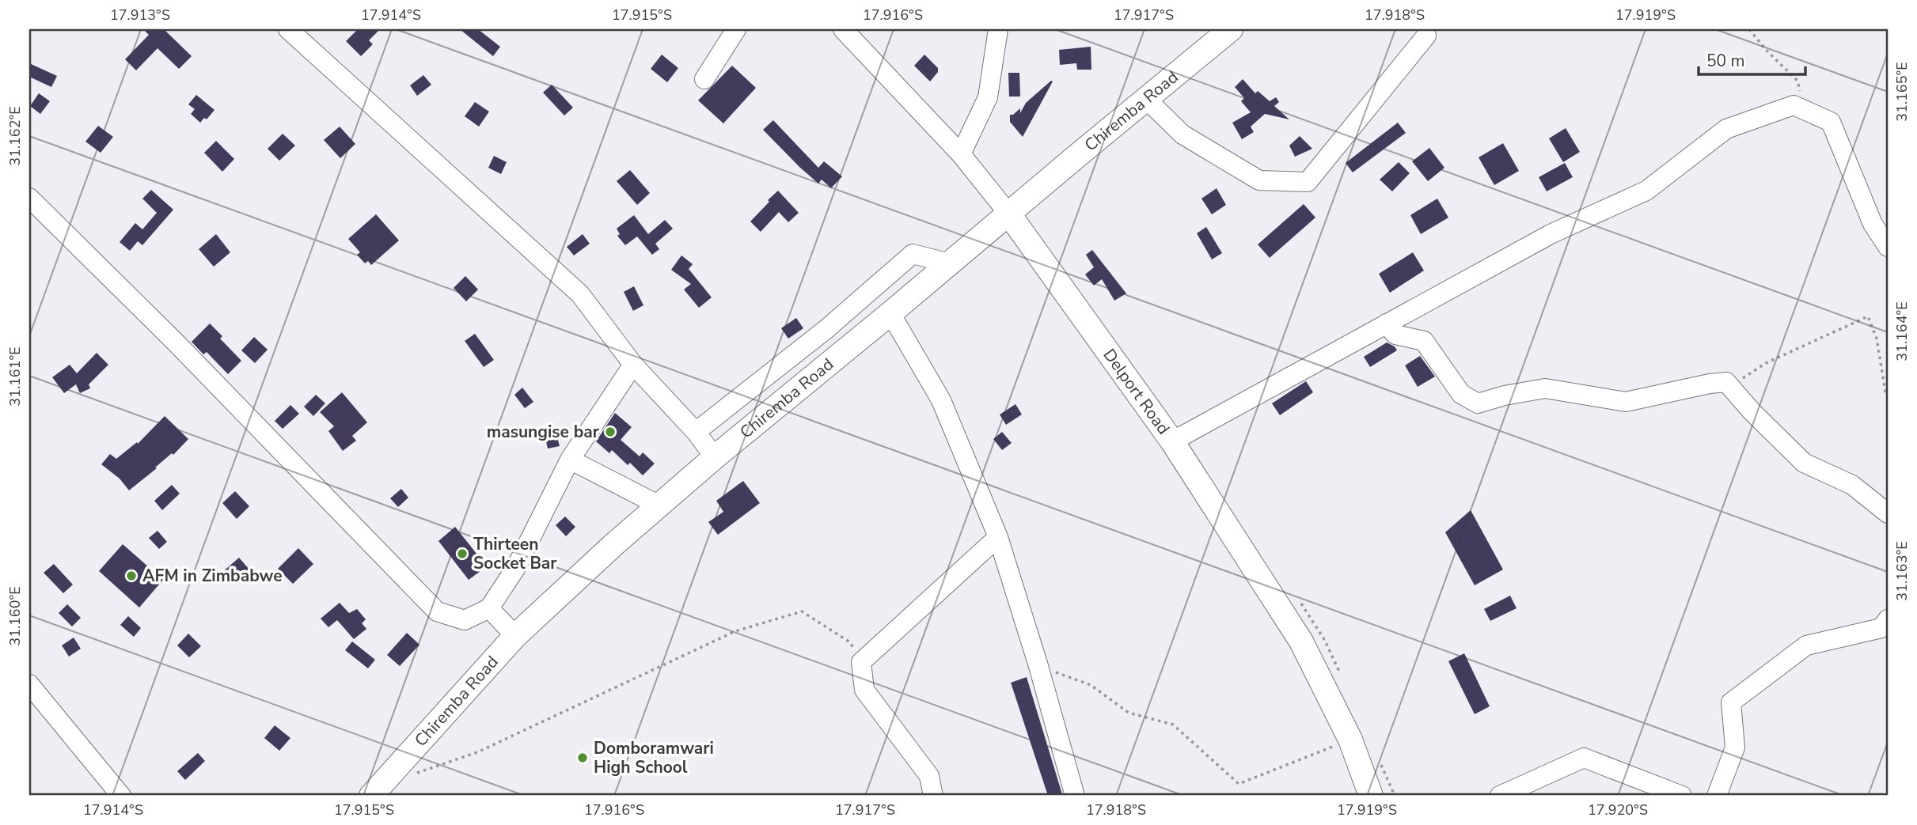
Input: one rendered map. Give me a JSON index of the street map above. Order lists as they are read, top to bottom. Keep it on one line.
{"streets":{"main road":["Chiremba Road","Delport Road"]},"crossings":[["Chiremba Road","Delport Road"]],"places":["masungise bar","Thirteen Socket Bar","AFM in Zimbabwe","Domboramwari High School"],"scale_bar":"50 m","coordinates":["17.913°S","17.914°S","17.915°S","17.916°S","17.917°S","17.918°S","17.919°S","31.165°E","31.162°E","31.164°E","31.161°E","31.163°E","31.160°E","17.920°S"]}
